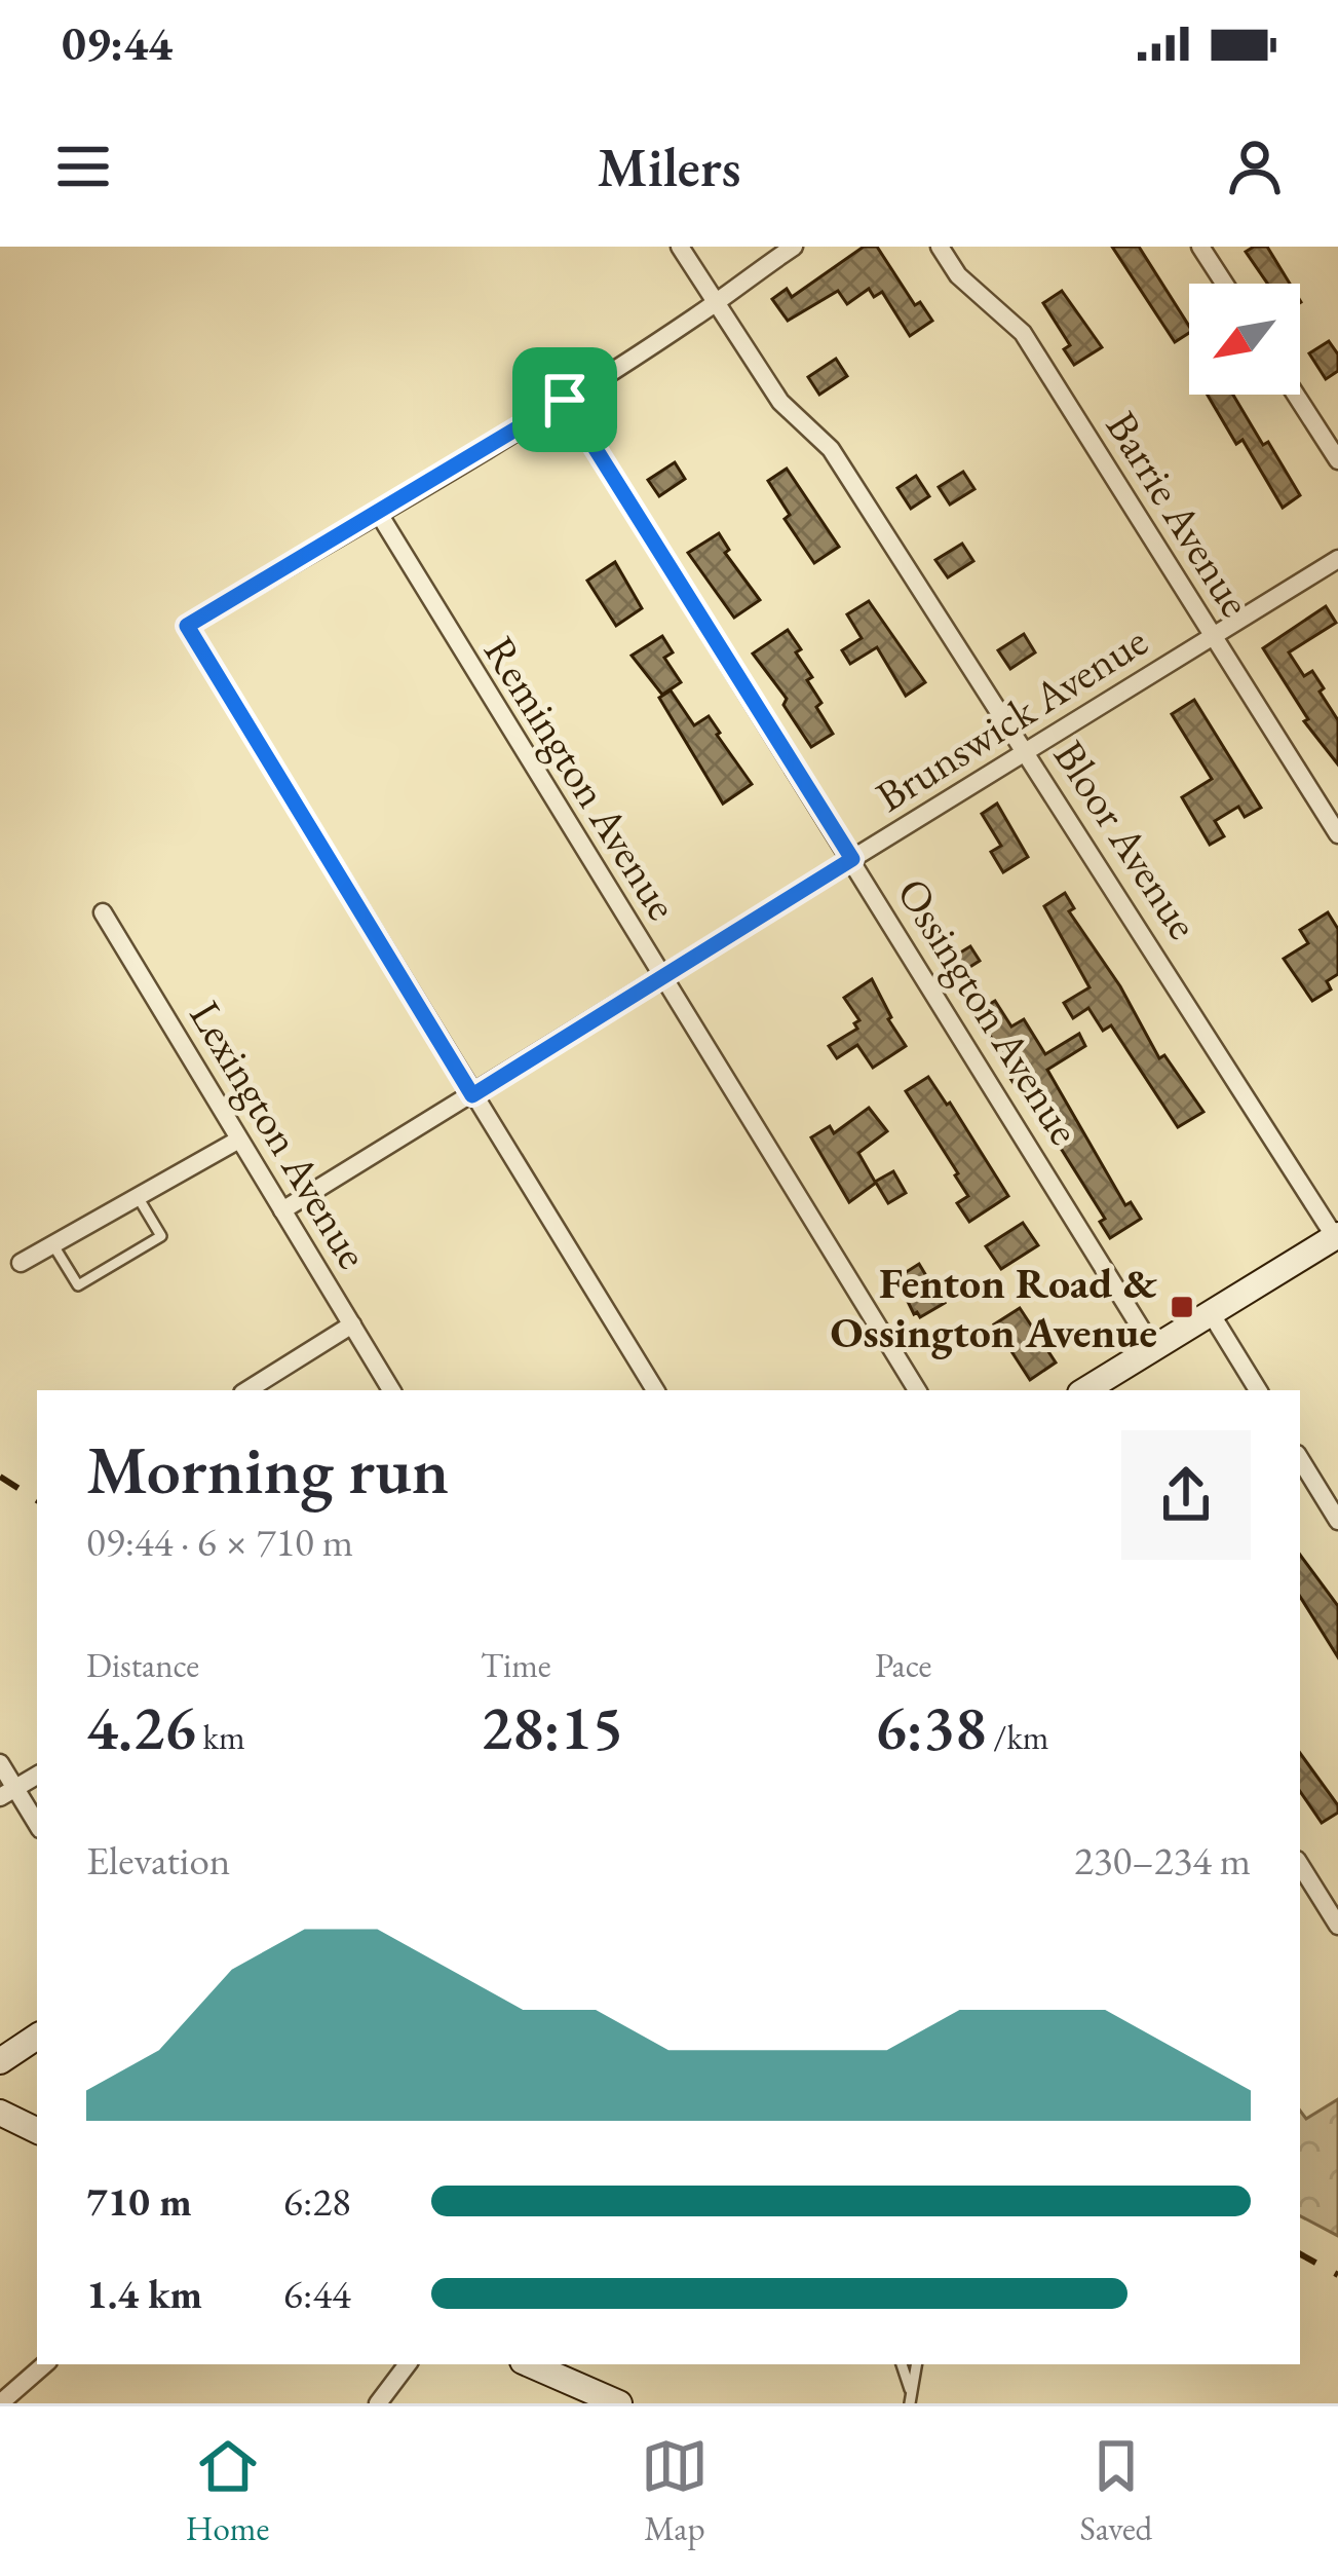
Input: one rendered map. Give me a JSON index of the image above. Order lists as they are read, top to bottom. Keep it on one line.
{"streets":{"street":["Barrie Avenue","Brunswick Avenue","Remington Avenue","Bloor Avenue","Ossington Avenue","Lexington Avenue"]},"crossings":[["Barrie Avenue","Brunswick Avenue"],["Brunswick Avenue","Remington Avenue"],["Brunswick Avenue","Bloor Avenue"],["Brunswick Avenue","Ossington Avenue"],["Brunswick Avenue","Lexington Avenue"]],"places":{"transit":["Fenton Road & Ossington Avenue"]},"north":"bottom left","page":{"status":"09:44","header":"Milers","heading":["Morning run","09:44 · 6 × 710 m"],"stats":[["Distance","4.26 km"],["Time","28:15"],["Pace","6:38 /km"]],"chart":["Elevation","230–234 m"],"list":[{"name":"710 m","note":"6:28"},{"name":"1.4 km","note":"6:44"}],"tabs":["Home","Map","Saved"]}}
